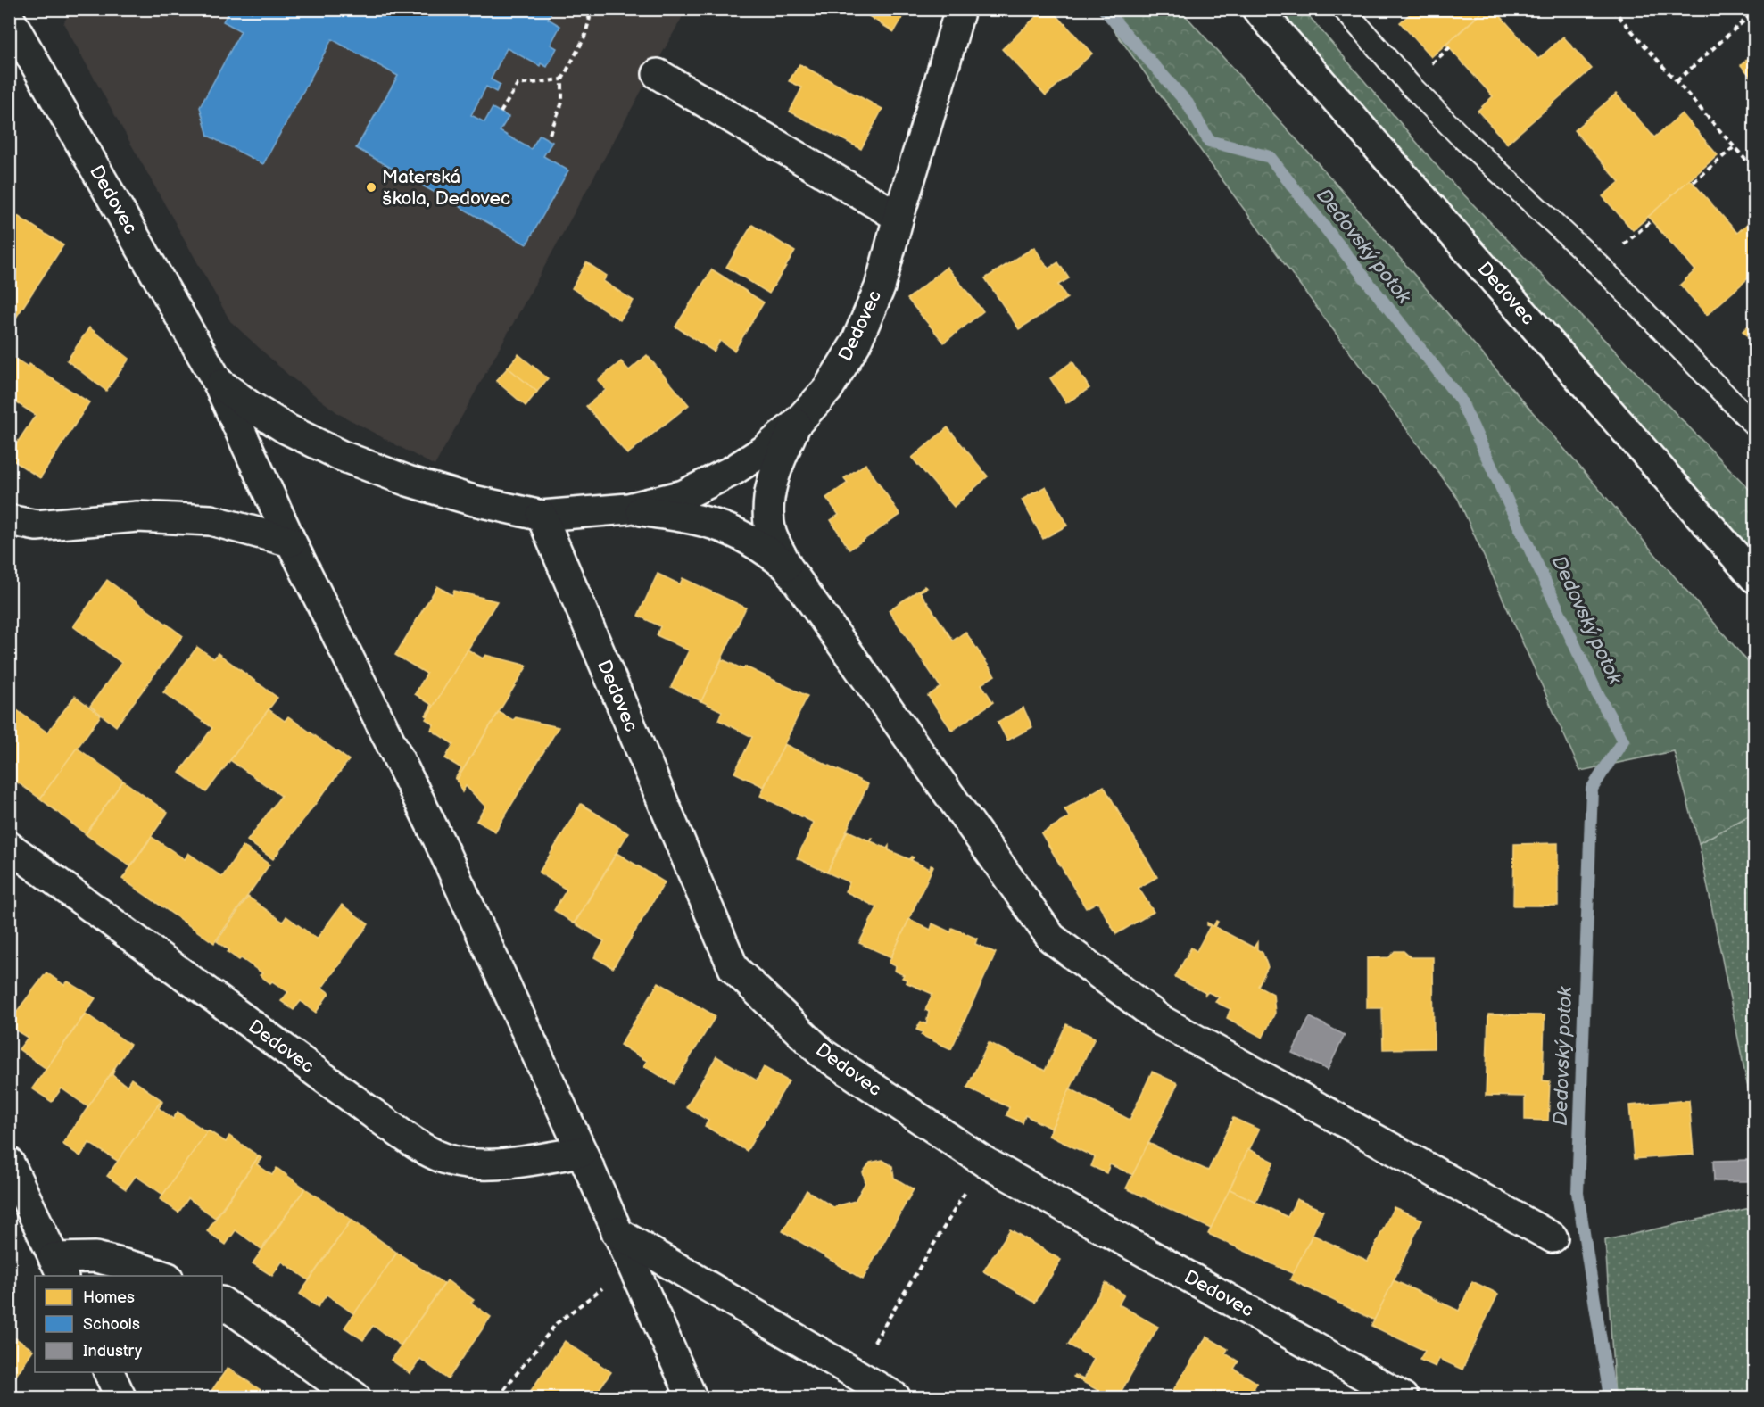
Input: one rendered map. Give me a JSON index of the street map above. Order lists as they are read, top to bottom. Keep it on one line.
{"streets":{"street":["Dedovec"]},"water":["Dedovský potok"],"places":["Materská škola, Dedovec"],"legend":["Homes","Schools","Industry"]}
